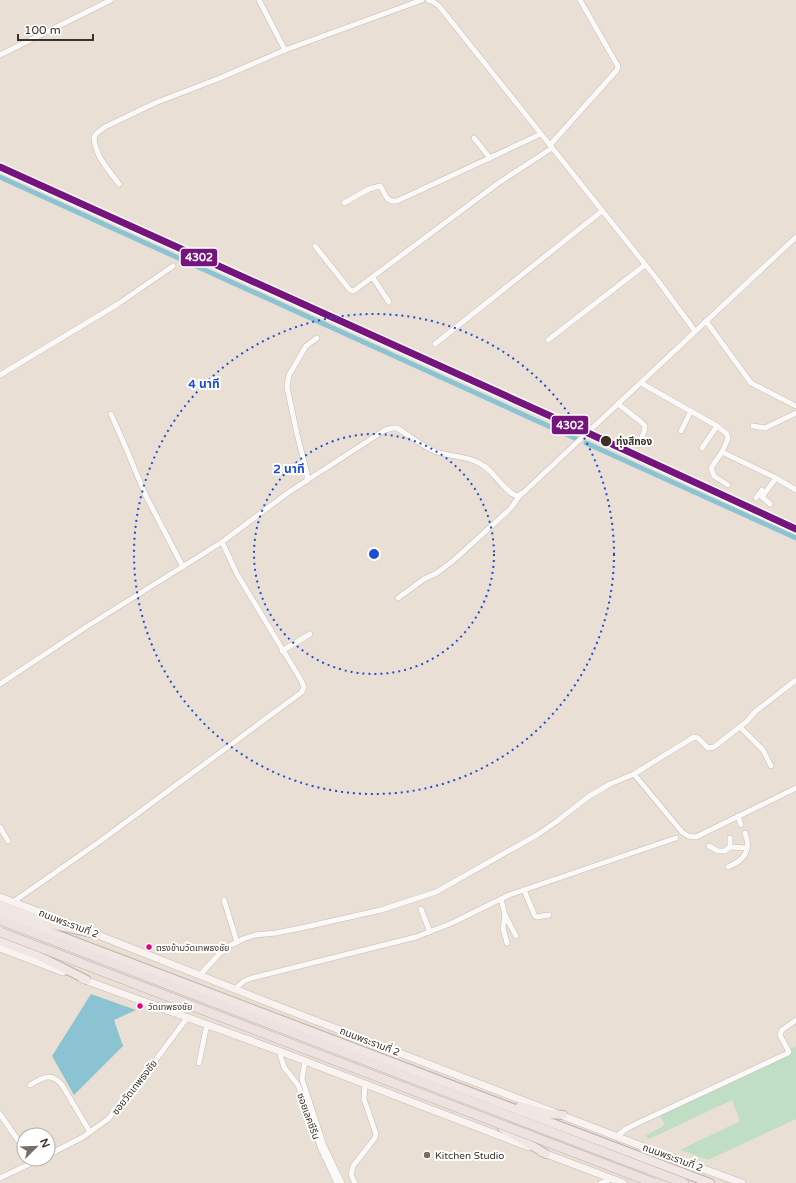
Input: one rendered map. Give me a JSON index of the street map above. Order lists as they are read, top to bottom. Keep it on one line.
{"streets":{"highway":["ถนนพระรามที่ 2"],"street":["ซอยวัดเทพธงชัย","ซอยเลคซีรีน"]},"places":["ทุ่งสีทอง","ตรงข้ามวัดเทพธงชัย","วัดเทพธงชัย","Kitchen Studio"],"lines":["transit line 4302"],"scale_bar":"100 m","north":"top right","rings":["4 นาที","2 นาที"]}
